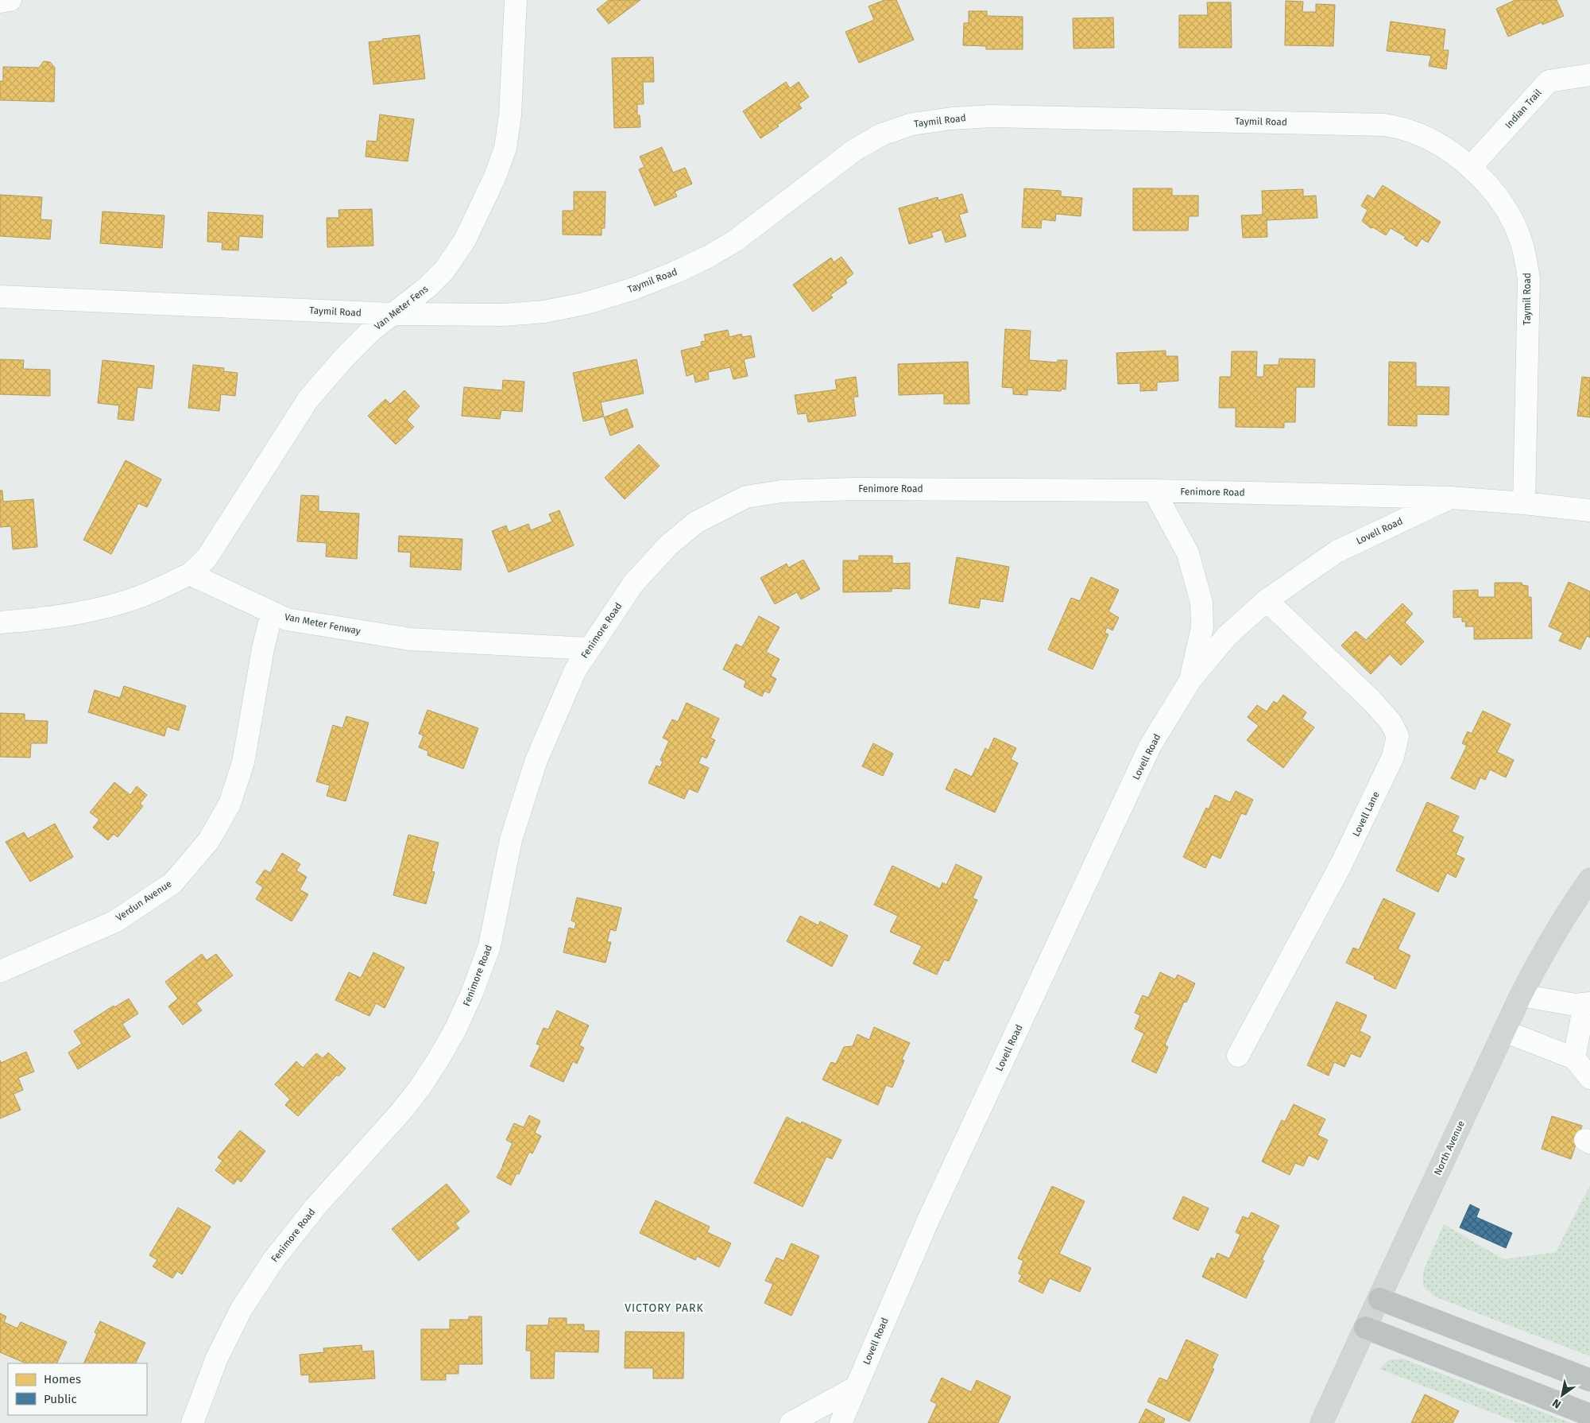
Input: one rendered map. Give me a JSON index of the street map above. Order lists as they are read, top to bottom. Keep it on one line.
{"streets":{"main road":["North Avenue"],"street":["Indian Trail","Taymil Road","Van Meter Fens","Fenimore Road","Lovell Road","Van Meter Fenway","Lovell Lane","Verdun Avenue"]},"crossings":[["Indian Trail","Taymil Road"],["Taymil Road","Van Meter Fens"],["Taymil Road","Lovell Road"],["Van Meter Fens","Van Meter Fenway"],["Fenimore Road","Lovell Road"],["Fenimore Road","Van Meter Fenway"],["Lovell Road","Lovell Lane"],["Van Meter Fenway","Verdun Avenue"]],"districts":["VICTORY PARK"],"legend":["Homes","Public"],"north":"bottom left"}
